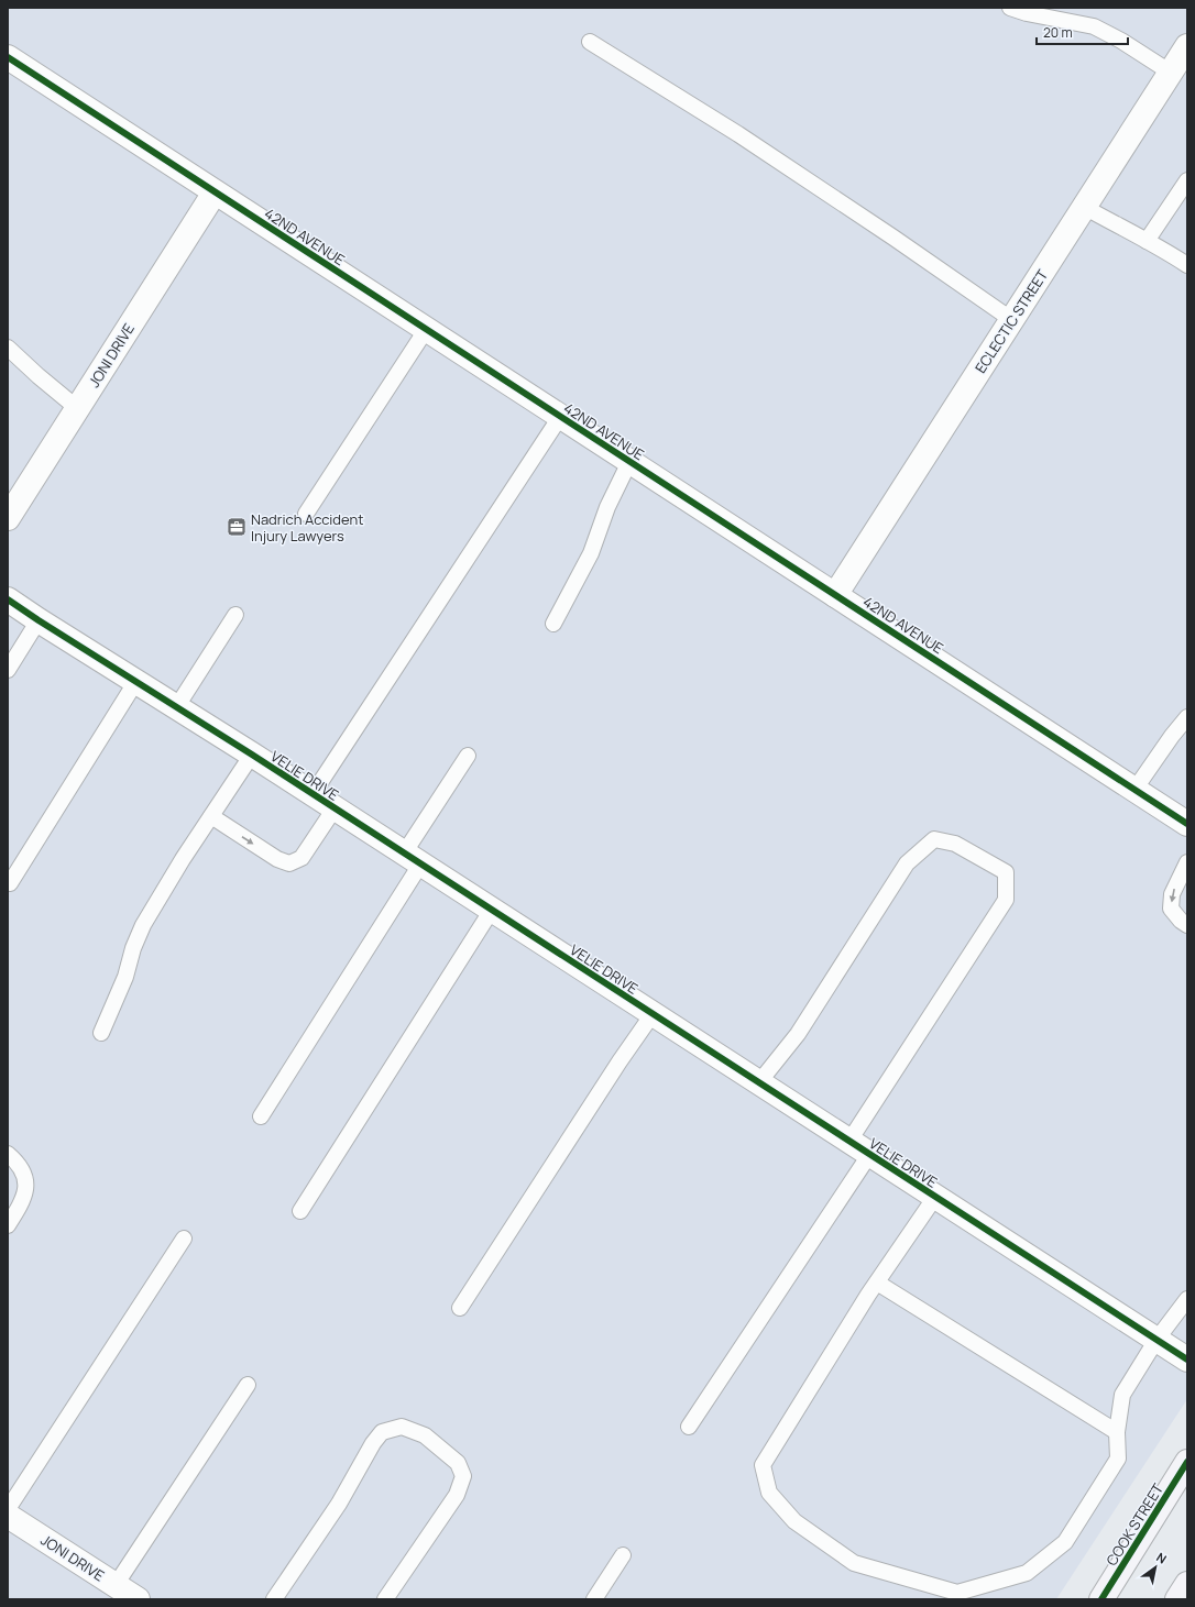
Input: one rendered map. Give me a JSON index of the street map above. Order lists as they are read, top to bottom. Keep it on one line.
{"streets":{"main road":["COOK STREET"],"street":["42ND AVENUE","ECLECTIC STREET","JONI DRIVE","VELIE DRIVE"]},"crossings":[["42ND AVENUE","ECLECTIC STREET"],["42ND AVENUE","JONI DRIVE"]],"places":{"office":["Nadrich Accident Injury Lawyers"]},"scale_bar":"20 m","north":"top right"}
